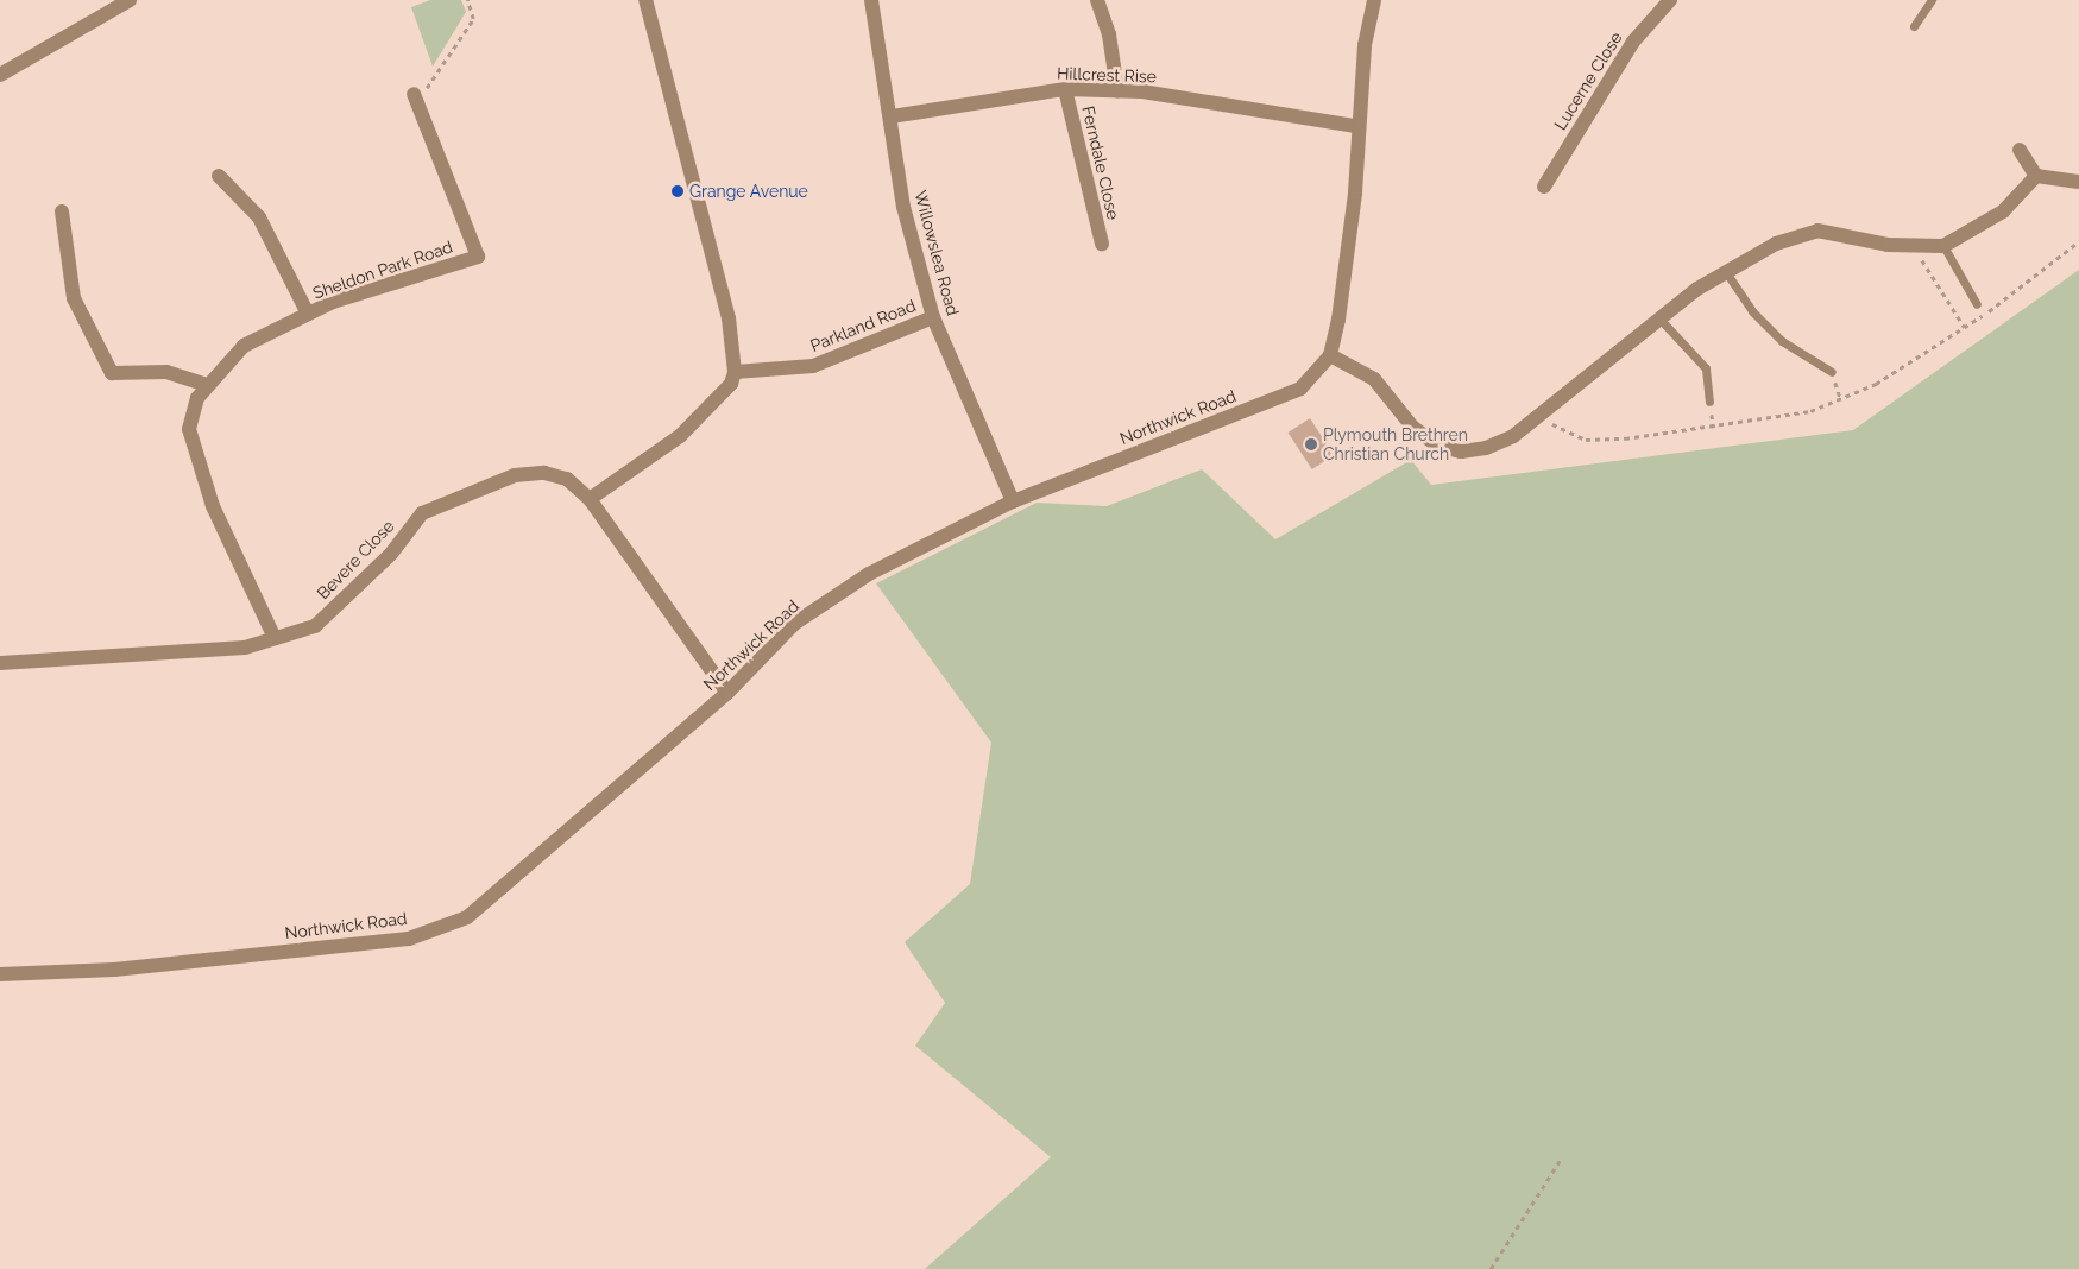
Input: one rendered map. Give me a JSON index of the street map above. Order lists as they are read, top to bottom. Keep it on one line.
{"streets":{"street":["Hillcrest Rise","Lucerne Close","Ferndale Close","Willowslea Road","Sheldon Park Road","Parkland Road","Northwick Road","Bevere Close"]},"crossings":[["Hillcrest Rise","Ferndale Close"],["Hillcrest Rise","Willowslea Road"],["Willowslea Road","Parkland Road"],["Willowslea Road","Northwick Road"],["Sheldon Park Road","Bevere Close"],["Northwick Road","Bevere Close"]],"places":["Grange Avenue","Plymouth Brethren Christian Church"]}
